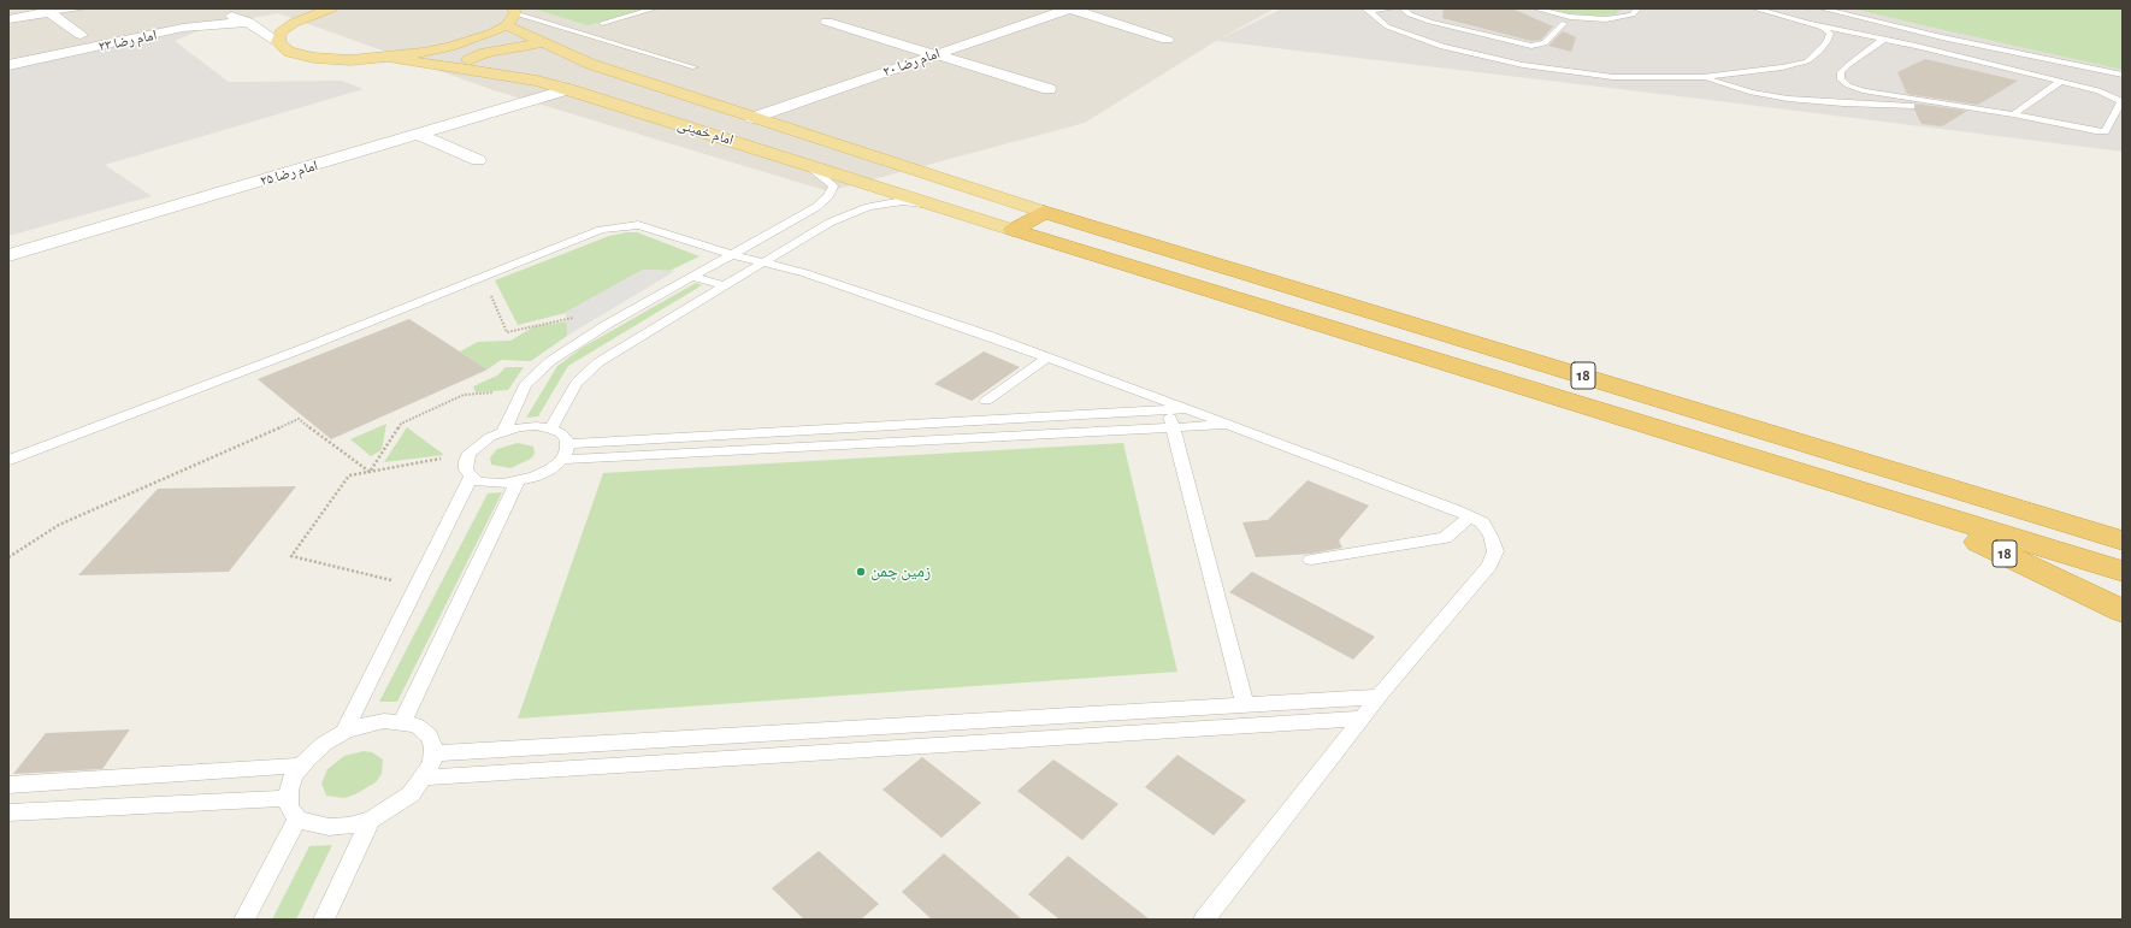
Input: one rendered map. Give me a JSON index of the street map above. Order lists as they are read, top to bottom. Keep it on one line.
{"streets":{"highway":["18"],"main road":["امام خمینی"],"street":["امام رضا ۲۳","امام رضا ۲۰","امام رضا ۲۵"]},"crossings":[["امام رضا ۲۰","امام خمینی"],["امام خمینی","امام رضا ۲۵"],["امام خمینی","18"]],"places":["زمین چمن"]}
